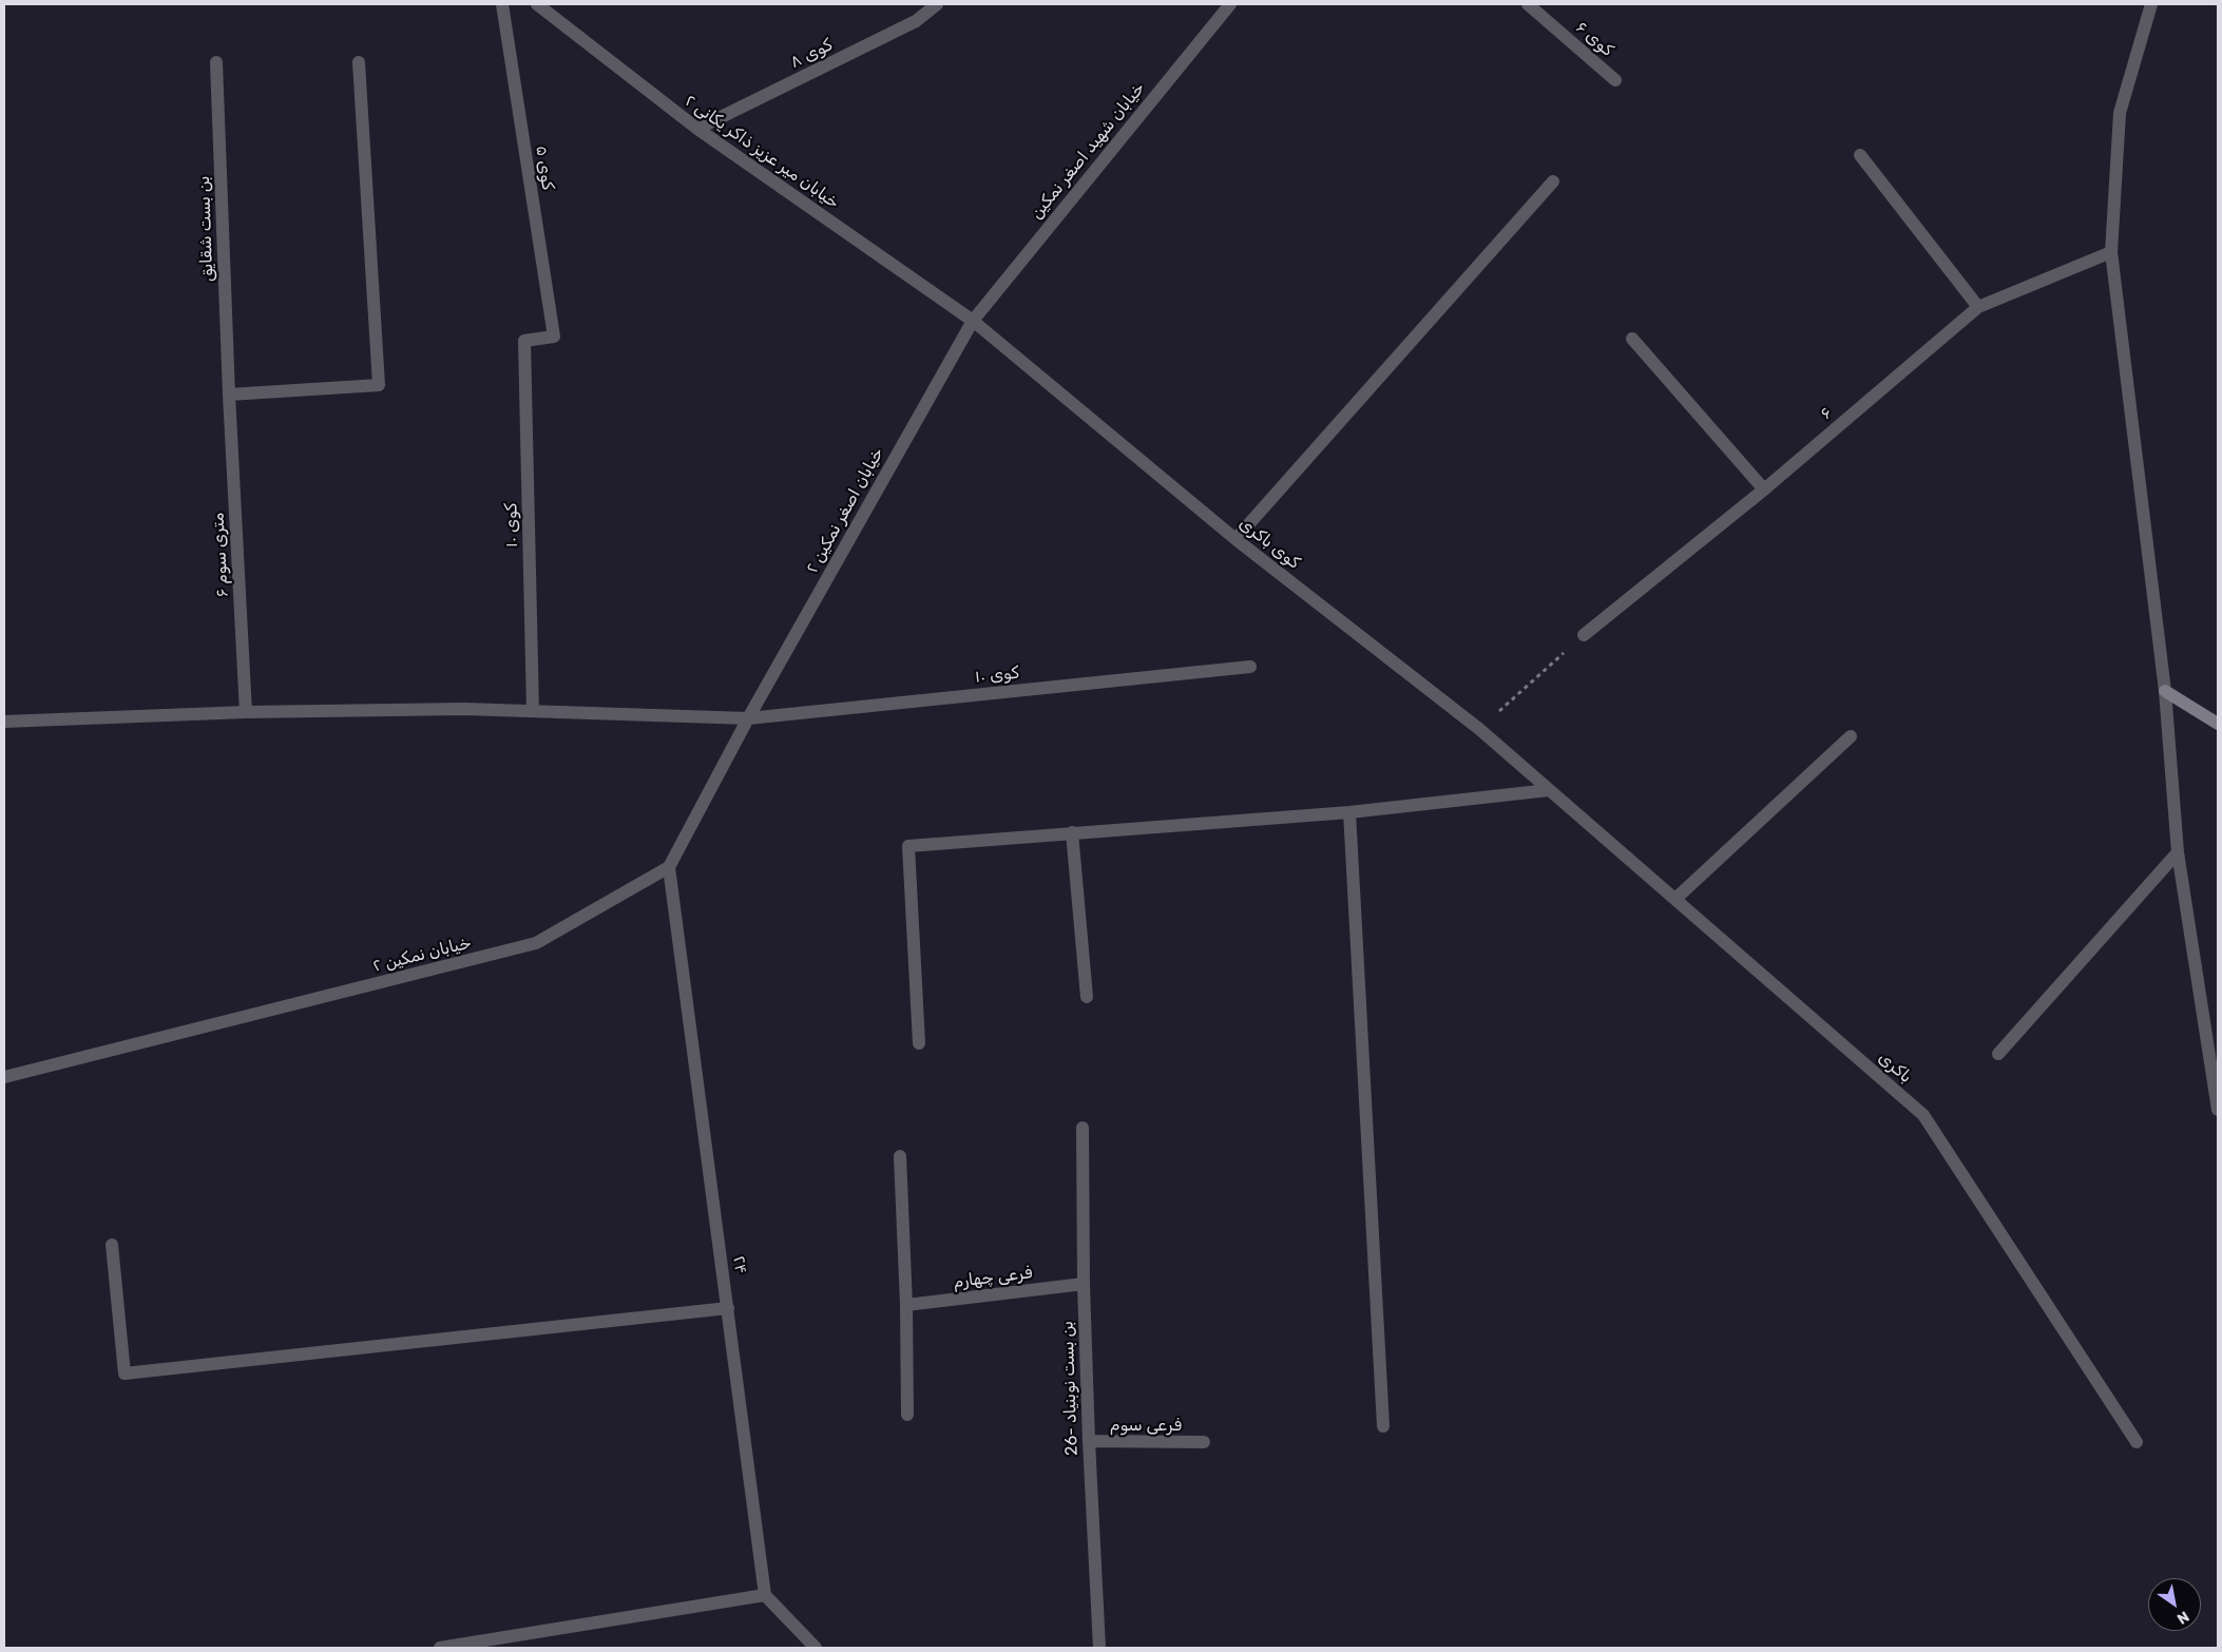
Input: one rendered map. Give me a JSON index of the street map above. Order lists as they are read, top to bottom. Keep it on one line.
{"streets":{"street":["کوی ۶","کوی ۸","خیابان شهید اصغر نمکین","۲ خیابان میر عزیز ذاکر یکانی","کوی ۵","بن بست شقایق","۶","خیابان اصغر نمکین ۲","کوی ۱۰","کوی باکری","۶ متری سوم","خیابان نمکین ۲","باکری","۲۴","فرعی چهارم","26- بن بست نوبنیاد","فرعی سوم"]},"crossings":[["کوی ۸","۲ خیابان میر عزیز ذاکر یکانی"],["خیابان شهید اصغر نمکین","۲ خیابان میر عزیز ذاکر یکانی"],["خیابان شهید اصغر نمکین","خیابان اصغر نمکین ۲"],["خیابان شهید اصغر نمکین","کوی باکری"],["۲ خیابان میر عزیز ذاکر یکانی","خیابان اصغر نمکین ۲"],["۲ خیابان میر عزیز ذاکر یکانی","کوی باکری"],["کوی ۵","کوی ۱۰"],["بن بست شقایق","۶ متری سوم"],["خیابان اصغر نمکین ۲","کوی ۱۰"],["خیابان اصغر نمکین ۲","کوی باکری"],["کوی ۱۰","۶ متری سوم"],["کوی باکری","باکری"],["خیابان نمکین ۲","۲۴"],["فرعی چهارم","26- بن بست نوبنیاد"],["26- بن بست نوبنیاد","فرعی سوم"]],"north":"bottom right"}
